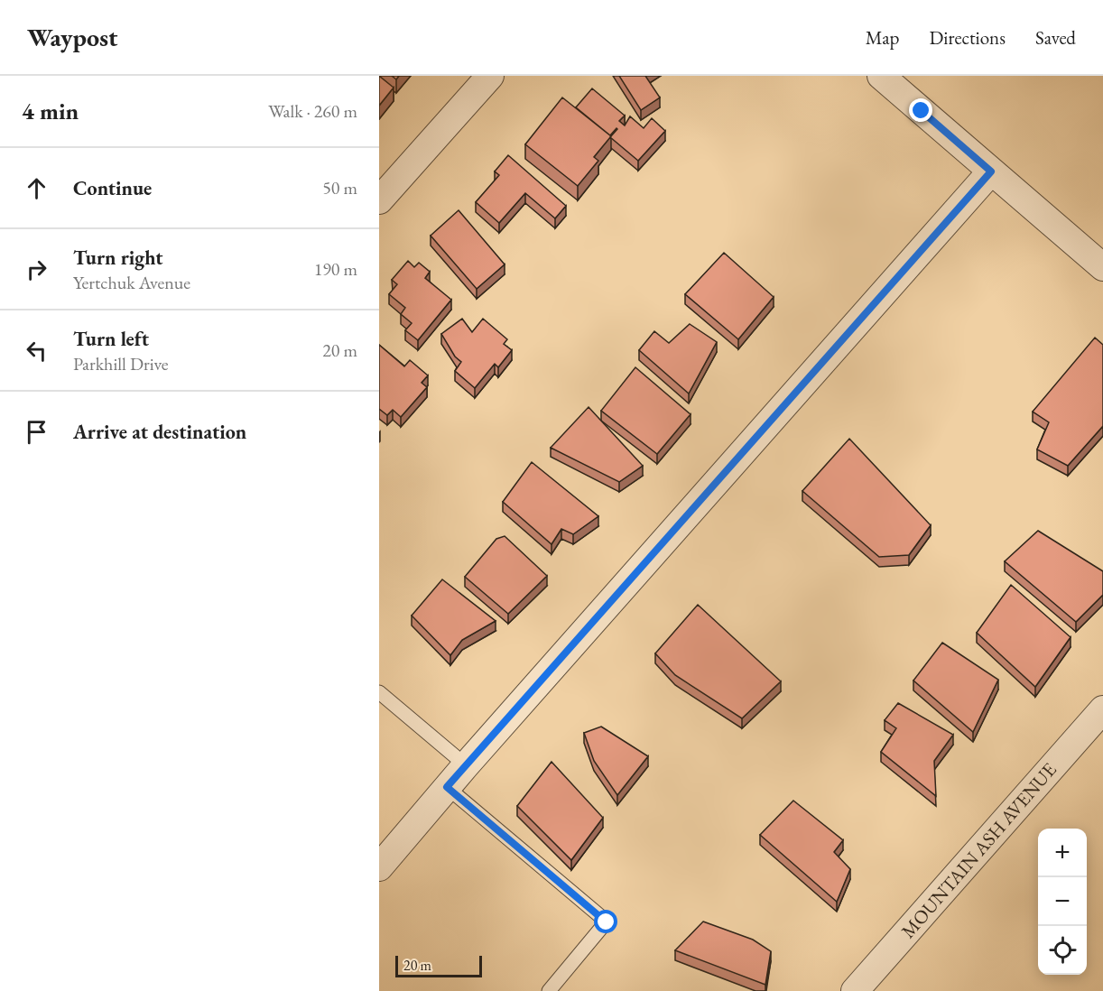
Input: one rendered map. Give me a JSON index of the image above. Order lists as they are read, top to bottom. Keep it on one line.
{"streets":{"street":["MOUNTAIN ASH AVENUE"]},"scale_bar":"20 m","page":{"header":"Waypost","nav":["Map","Directions","Saved"],"heading":["4 min","Walk · 260 m"],"list":[["Continue","50 m"],["Turn right","Yertchuk Avenue","190 m"],["Turn left","Parkhill Drive","20 m"],"Arrive at destination"],"map_buttons":["+","−"],"scale":"20 m"}}
